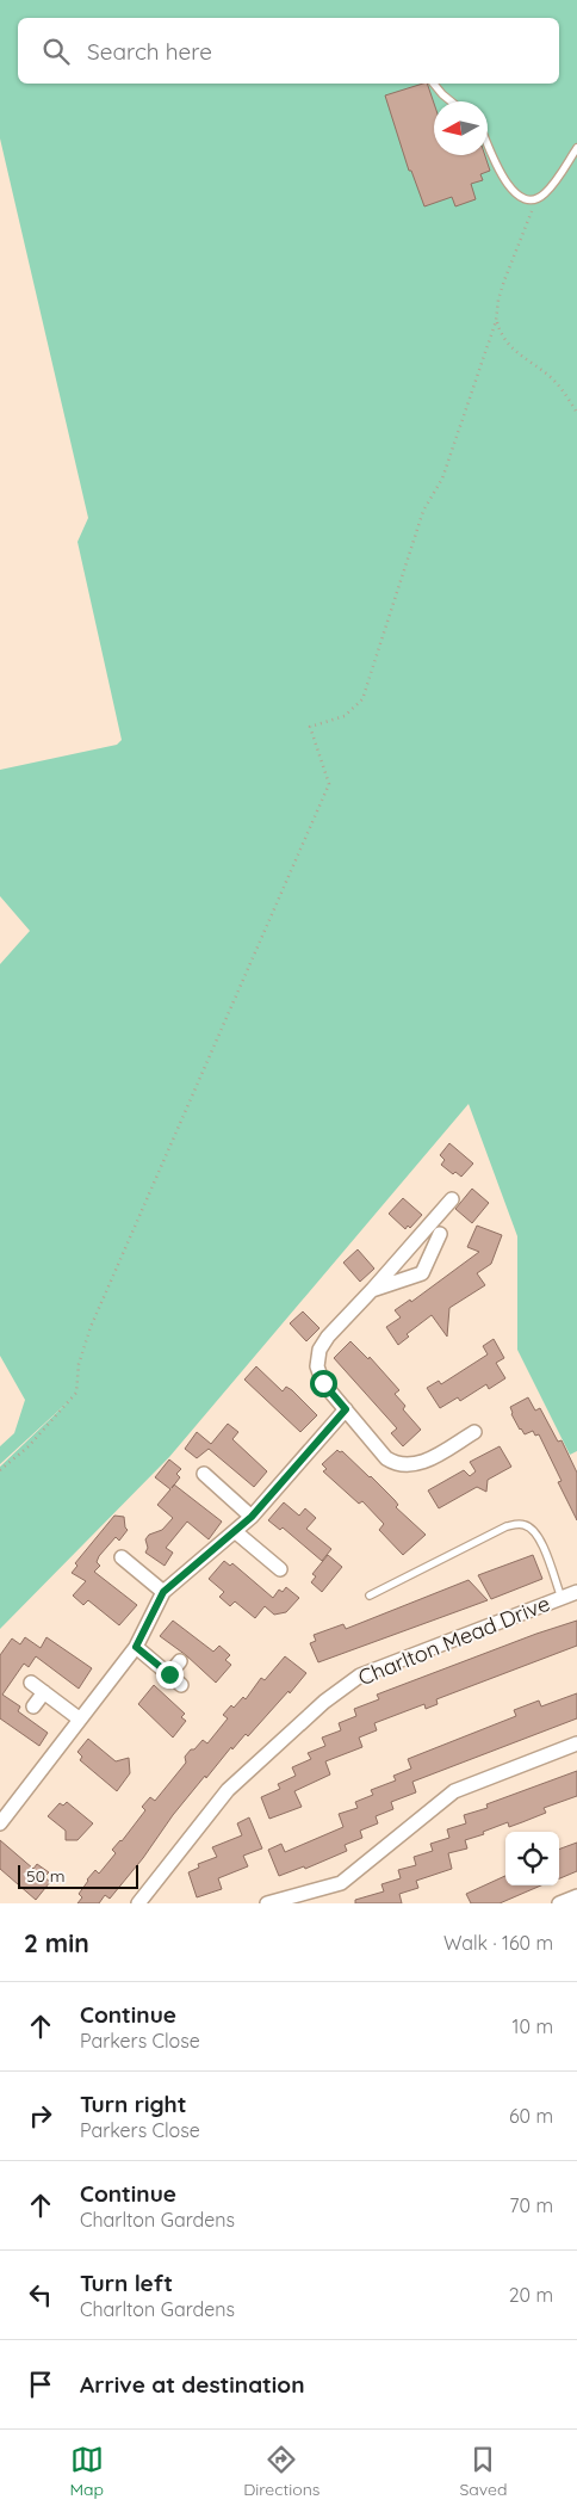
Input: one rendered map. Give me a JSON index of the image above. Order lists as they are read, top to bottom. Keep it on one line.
{"streets":{"street":["Charlton Mead Drive"]},"scale_bar":"50 m","north":"left","page":{"search":"Search here","scale":"50 m","heading":["2 min","Walk · 160 m"],"list":[["Continue","Parkers Close","10 m"],["Turn right","Parkers Close","60 m"],["Continue","Charlton Gardens","70 m"],["Turn left","Charlton Gardens","20 m"],"Arrive at destination"],"nav":["Map","Directions","Saved"]}}
